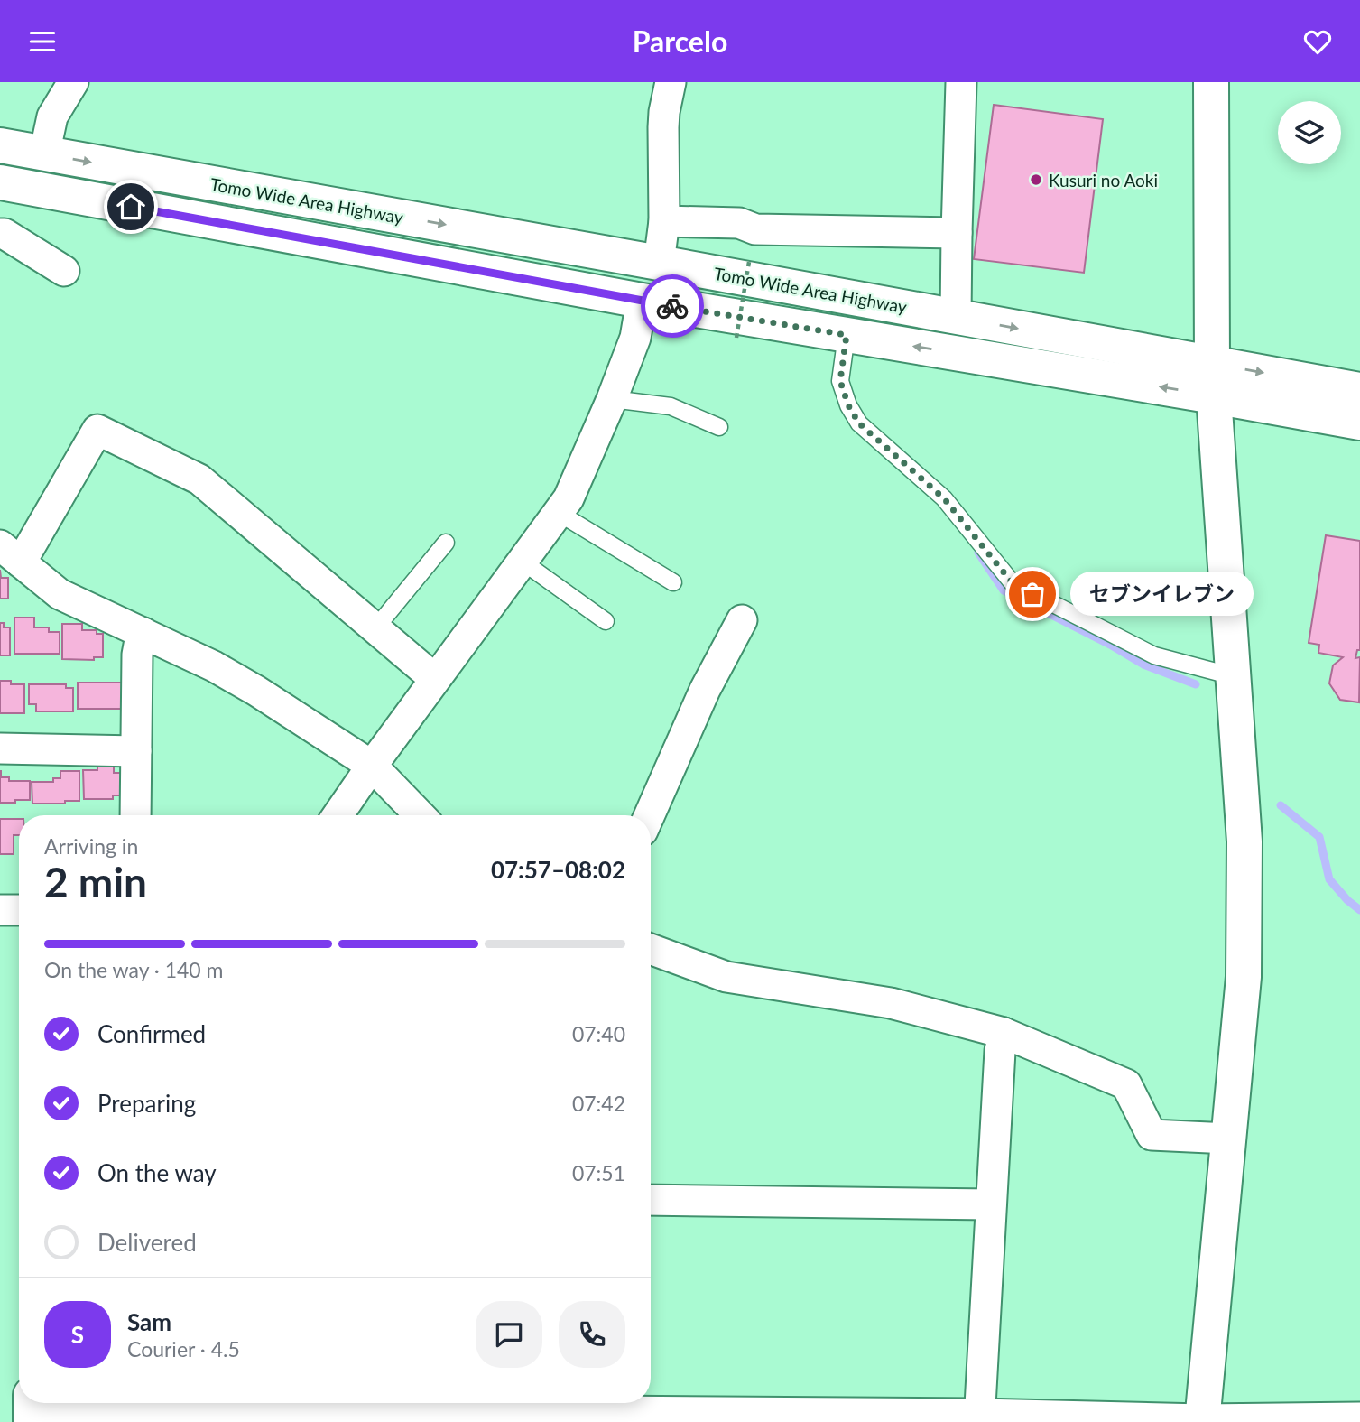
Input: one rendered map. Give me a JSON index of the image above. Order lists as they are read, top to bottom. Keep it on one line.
{"streets":{"main road":["Tomo Wide Area Highway"]},"places":["Kusuri no Aoki","セブンイレブン"],"page":{"header":"Parcelo","bubble":"セブンイレブン","heading":["2 min","Arriving in","07:57–08:02"],"panel":["Sam","Courier · 4.5"],"bar":"On the way · 140 m","list":[["Confirmed","07:40"],["Preparing","07:42"],["On the way","07:51"],"Delivered"],"round":"S"}}
